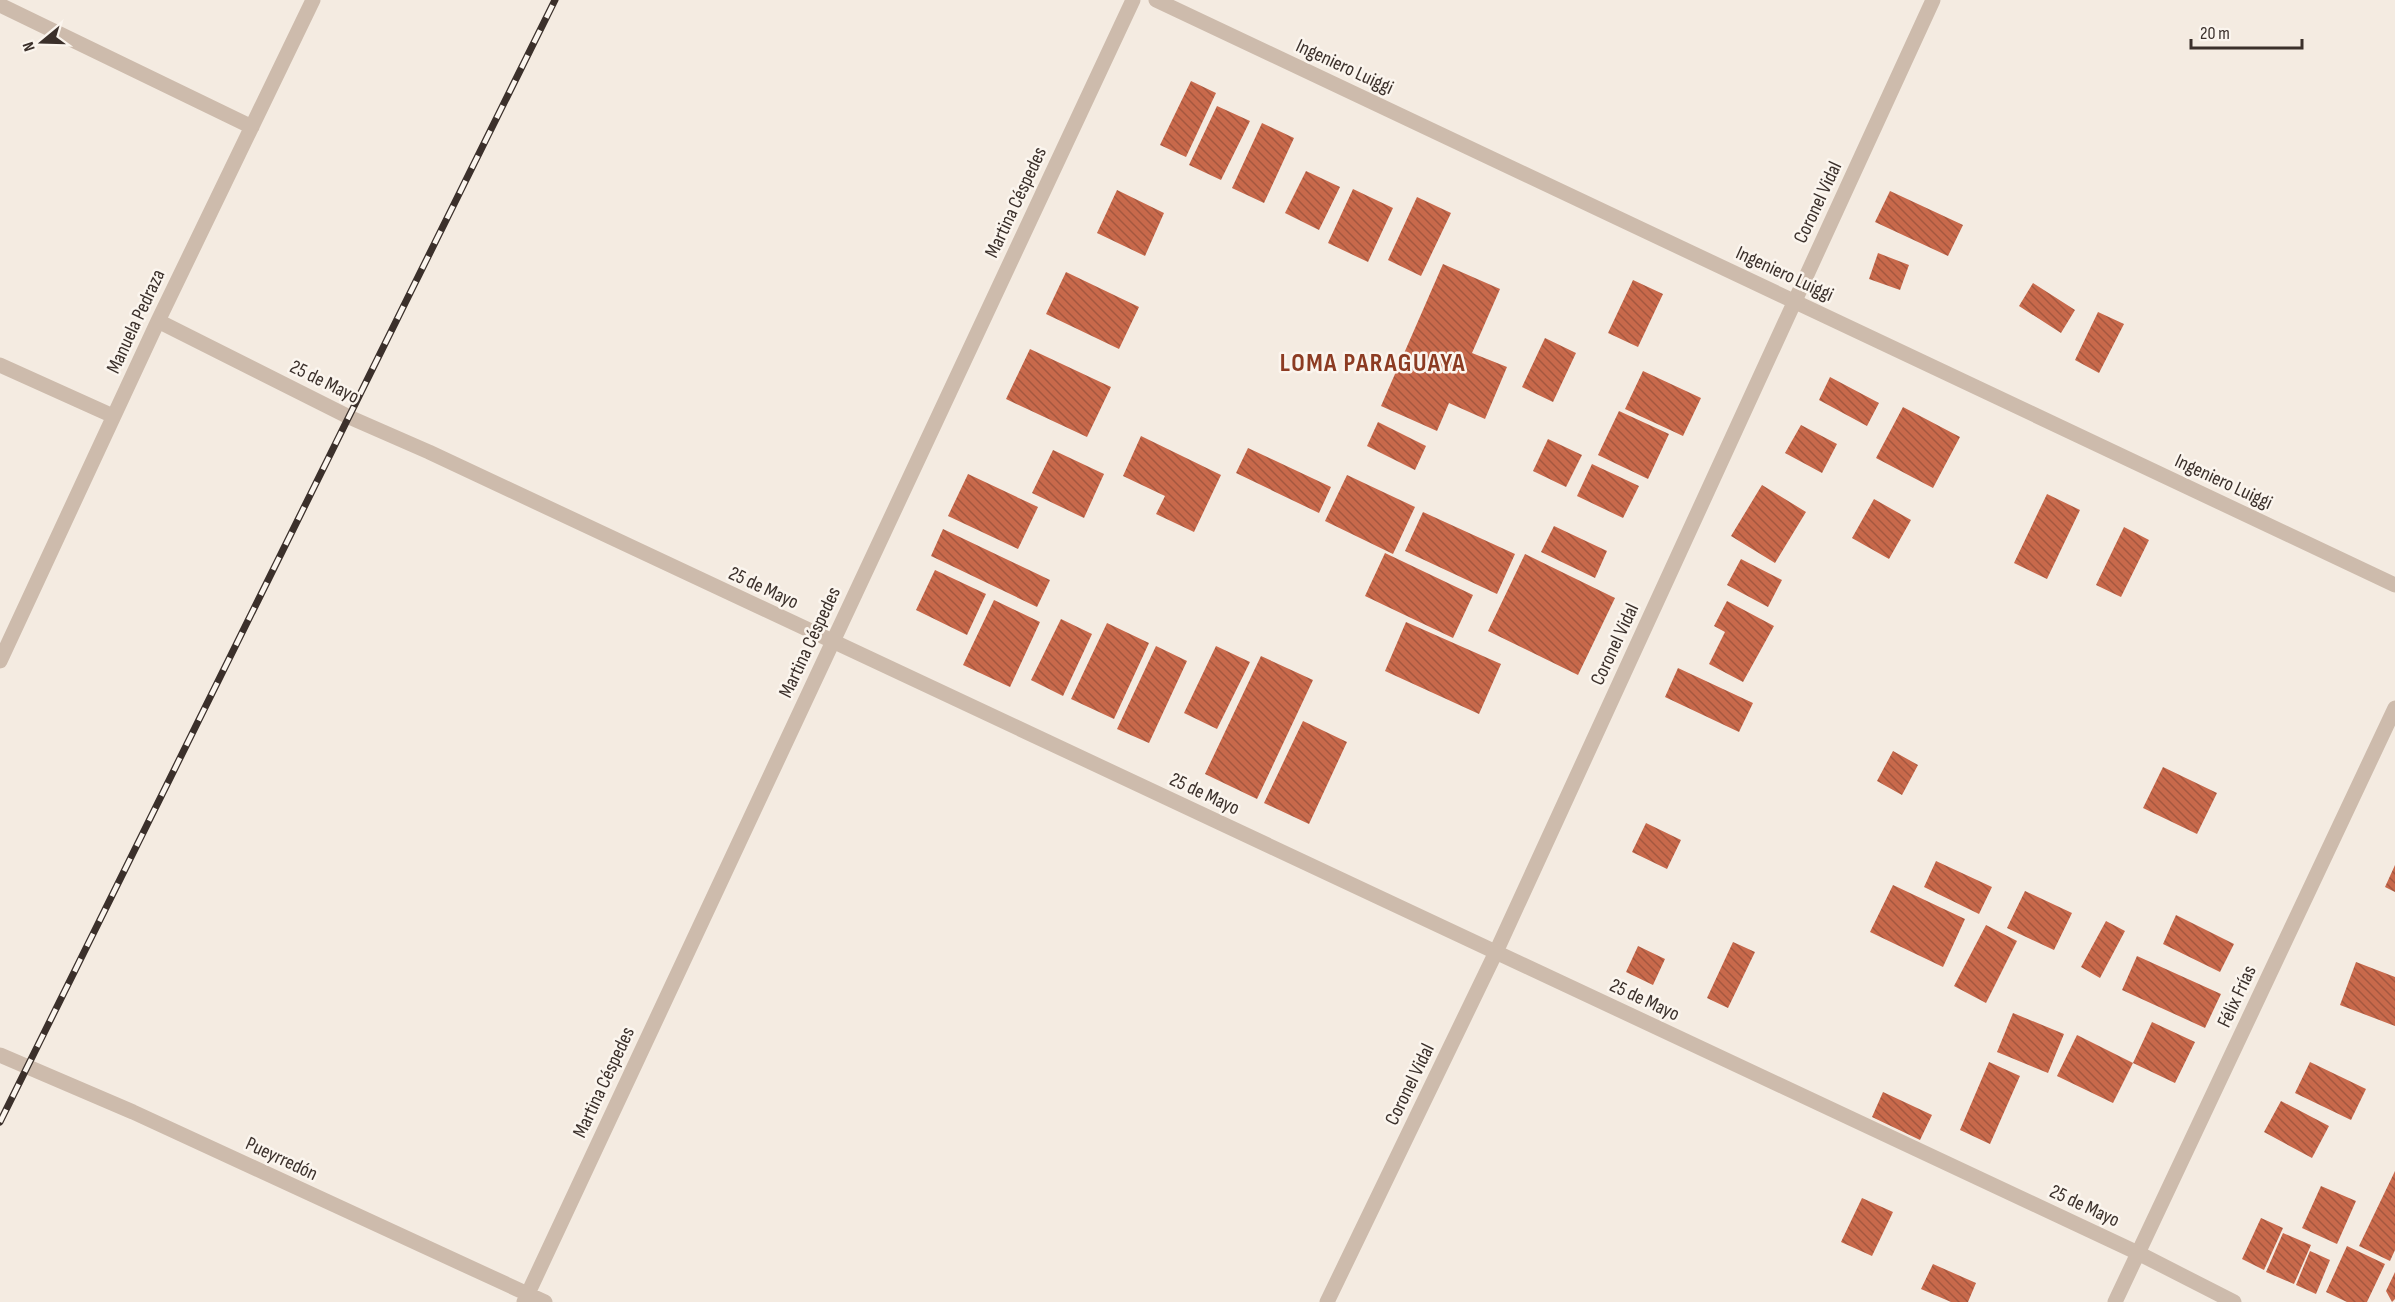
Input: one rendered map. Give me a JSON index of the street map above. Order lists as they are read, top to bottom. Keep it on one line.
{"streets":{"street":["Ingeniero Luiggi","Martina Céspedes","Coronel Vidal","Manuela Pedraza","25 de Mayo","Félix Frías","Pueyrredón"]},"crossings":[["Ingeniero Luiggi","Coronel Vidal"],["Martina Céspedes","25 de Mayo"],["Martina Céspedes","Pueyrredón"],["Coronel Vidal","25 de Mayo"],["Manuela Pedraza","25 de Mayo"],["25 de Mayo","Félix Frías"]],"districts":["LOMA PARAGUAYA"],"scale_bar":"20 m","north":"left"}
